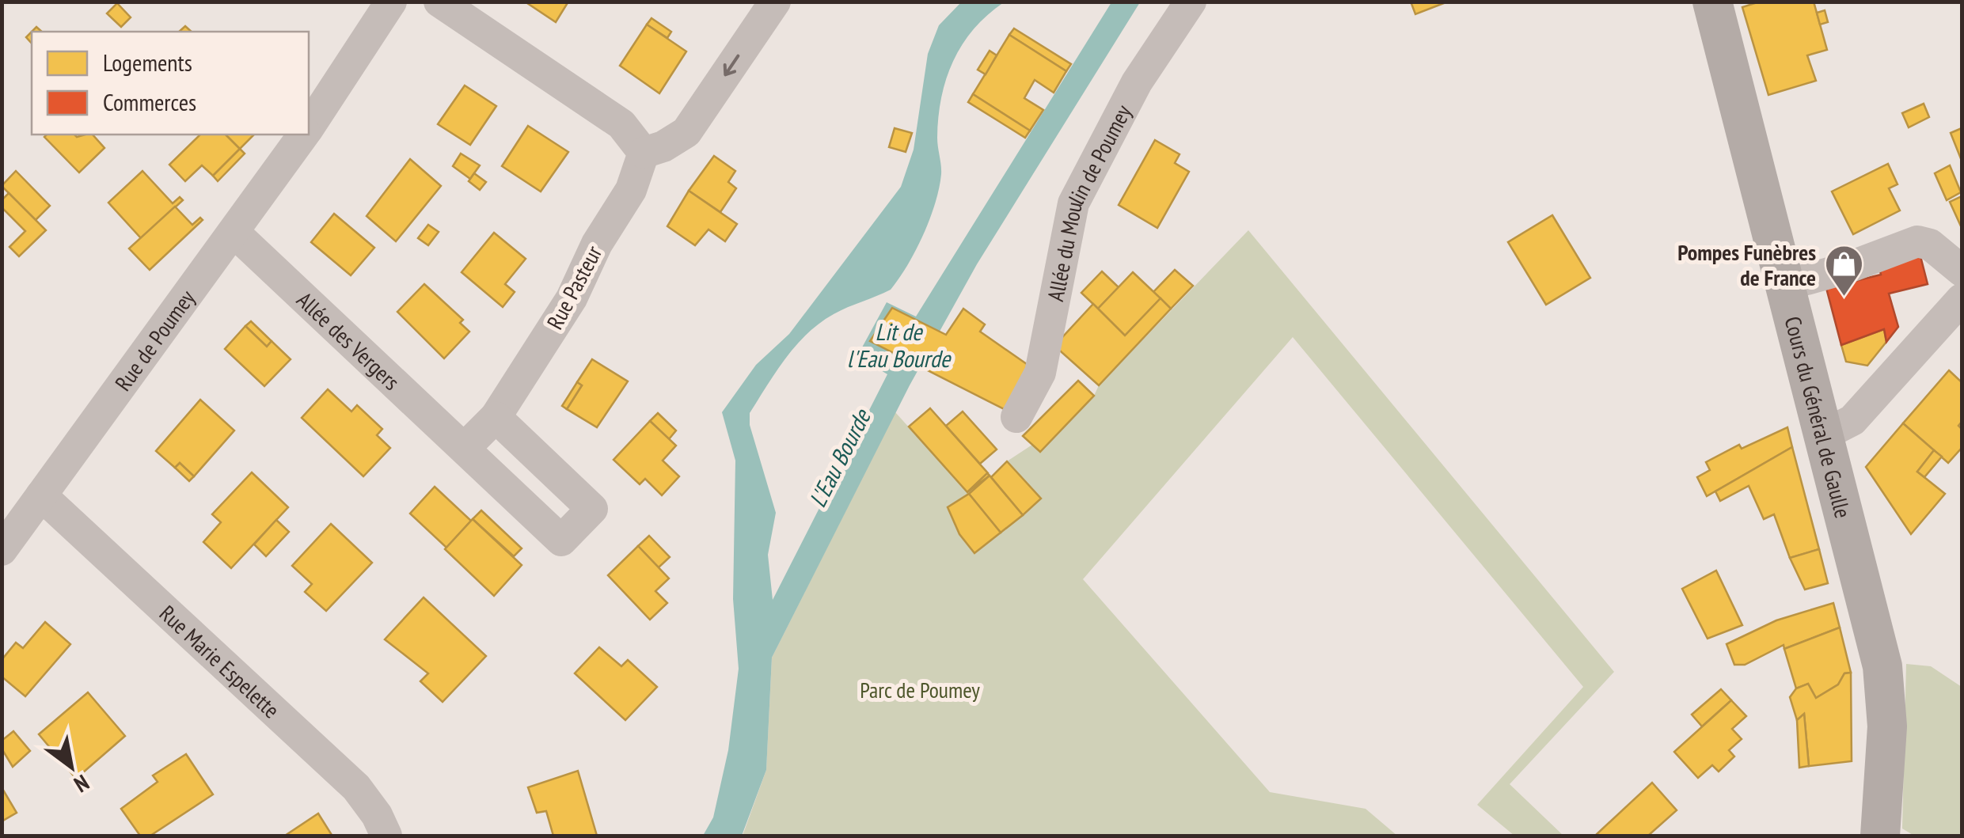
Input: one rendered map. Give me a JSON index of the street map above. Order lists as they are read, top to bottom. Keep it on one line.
{"streets":{"main road":["Cours du Général de Gaulle"],"street":["Allée du Moulin de Poumey","Rue Pasteur","Allée des Vergers","Rue de Poumey","Rue Marie Espelette"]},"crossings":[["Rue Pasteur","Allée des Vergers"],["Allée des Vergers","Rue de Poumey"],["Rue de Poumey","Rue Marie Espelette"]],"water":["Lit de l'Eau Bourde","L'Eau Bourde"],"parks":["Parc de Poumey"],"places":{"shop":["Pompes Funèbres de France"]},"legend":["Logements","Commerces"],"north":"bottom right"}
